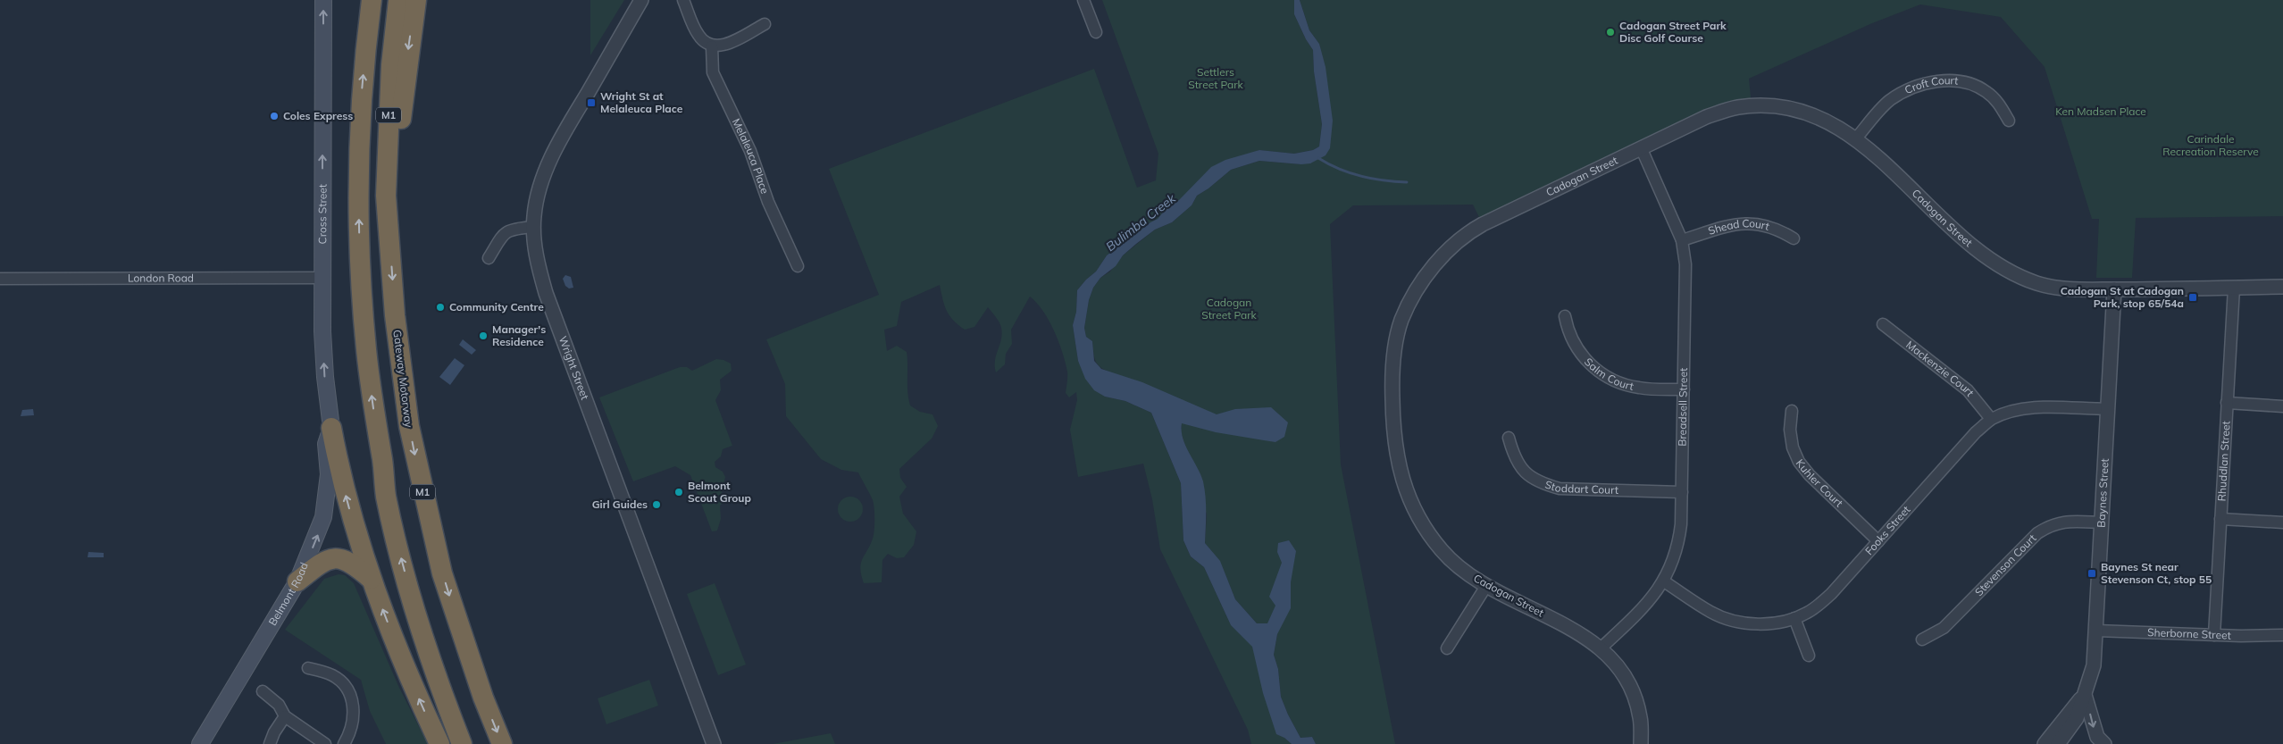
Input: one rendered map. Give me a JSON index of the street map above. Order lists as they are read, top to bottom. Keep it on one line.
{"streets":{"highway":["M1","Gateway Motorway"],"main road":["Cross Street","Belmont Road"],"street":["Croft Court","Melaleuca Place","Cadogan Street","Shead Court","London Road","Wright Street","Mackenzie Court","Salm Court","Breadsell Street","Rhuddlan Street","Kuhler Court","Stoddart Court","Baynes Street","Fooks Street","Stevenson Court","Sherborne Street"]},"crossings":[["Croft Court","Cadogan Street"],["Cadogan Street","Breadsell Street"],["Cadogan Street","Rhuddlan Street"],["Cadogan Street","Baynes Street"],["Cross Street","London Road"],["Cross Street","Belmont Road"],["Shead Court","Breadsell Street"],["Mackenzie Court","Fooks Street"],["Salm Court","Breadsell Street"],["Breadsell Street","Stoddart Court"],["Breadsell Street","Fooks Street"],["Rhuddlan Street","Sherborne Street"],["Kuhler Court","Fooks Street"],["Baynes Street","Fooks Street"],["Baynes Street","Stevenson Court"],["Baynes Street","Sherborne Street"]],"one_way":["Cross Street","Belmont Road"],"water":["Bulimba Creek"],"parks":["Settlers Street Park","Ken Madsen Place","Carindale Recreation Reserve","Cadogan Street Park"],"places":{"other":["Cadogan Street Park Disc Golf Course","Coles Express","Community Centre","Manager's Residence","Belmont Scout Group","Girl Guides"],"transit":["Wright St at Melaleuca Place","Cadogan St at Cadogan Park, stop 65/54a","Baynes St near Stevenson Ct, stop 55"]}}
